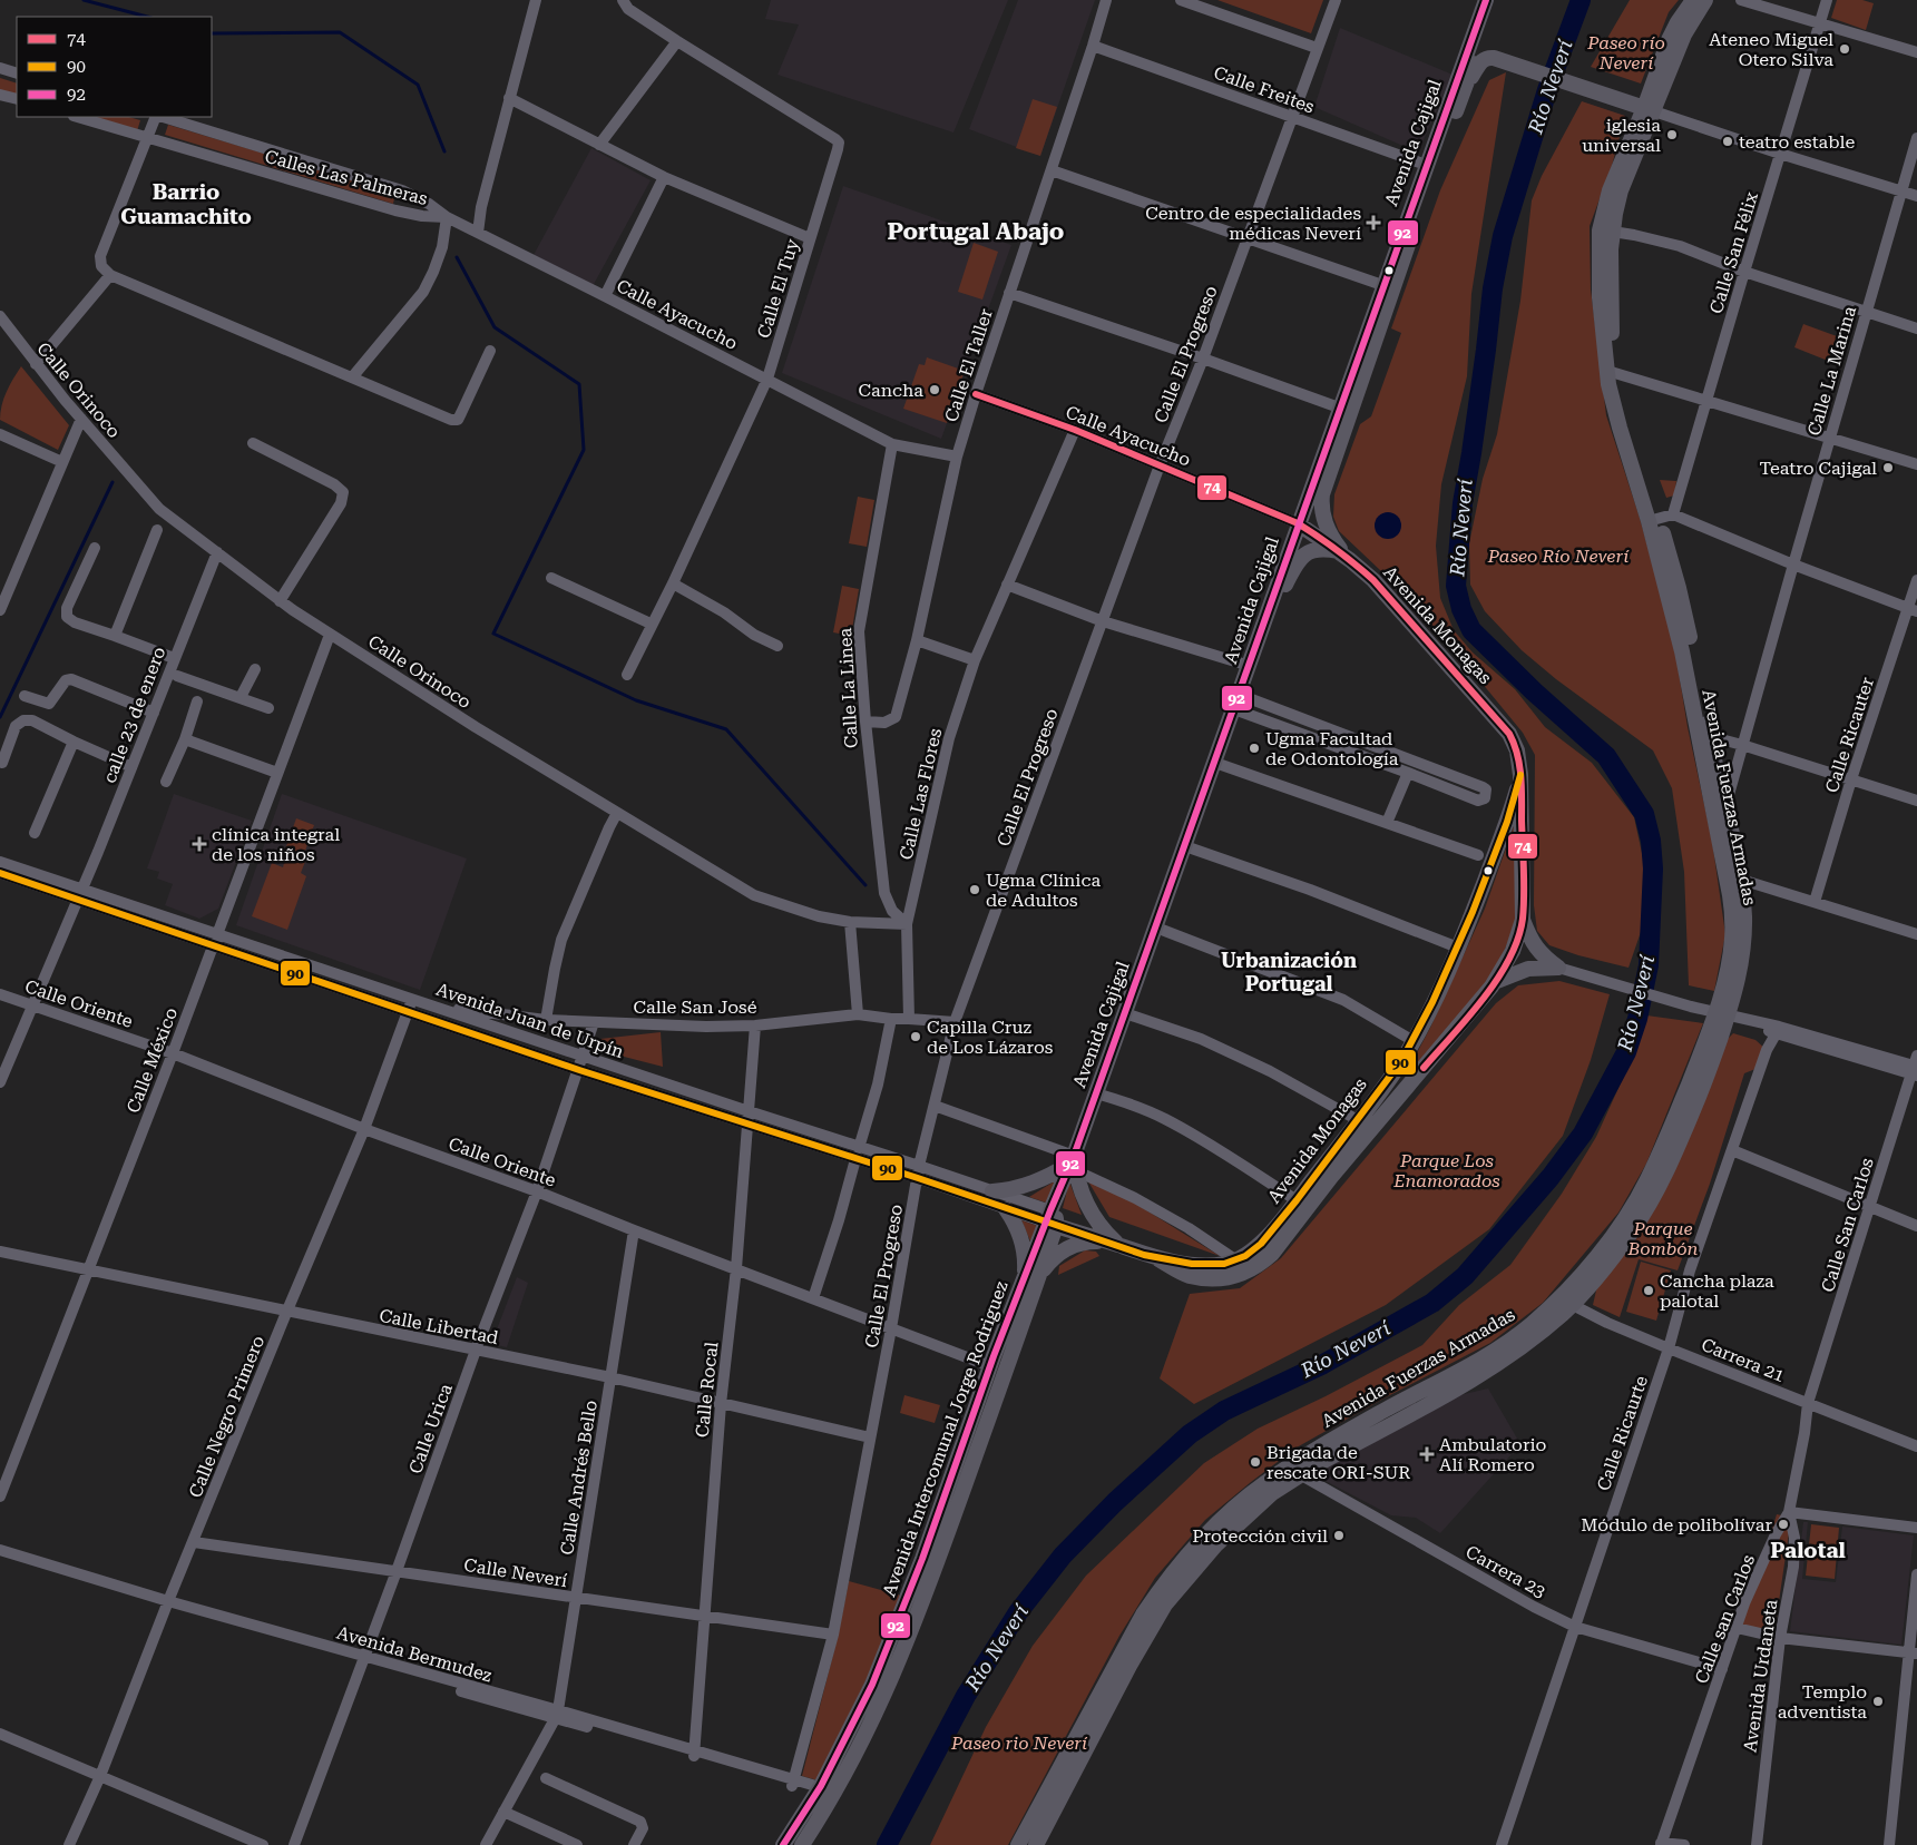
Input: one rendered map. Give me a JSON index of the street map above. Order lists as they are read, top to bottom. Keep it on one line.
{"streets":{"main road":["Avenida Cajigal","Avenida Monagas","Avenida Fuerzas Armadas","Avenida Intercomunal Jorge Rodriguez"],"street":["Calle Freites","Calles Las Palmeras","Calle San Félix","Calle El Tuy","Calle Ayacucho","Calle El Progreso","Calle El Taller","Calle La Marina","Calle Orinoco","Calle La Linea","calle 23 de enero","Calle Ricauter","Calle Las Flores","Calle Oriente","Calle San José","Avenida Juan de Urpín","Calle México","Calle San Carlos","Calle Libertad","Carrera 21","Calle Rocal","Calle Negro Primero","Calle Urica","Calle Ricaurte","Calle Andrés Bello","Carrera 23","Calle Neverí","Calle san Carlos","Avenida Bermudez","Avenida Urdaneta"]},"crossings":[["Calle Freites","Avenida Cajigal"],["Calle Freites","Calle El Progreso"],["Calle Freites","Calle El Taller"],["Avenida Cajigal","Calle Ayacucho"],["Avenida Cajigal","Avenida Monagas"],["Avenida Cajigal","Avenida Juan de Urpín"],["Avenida Cajigal","Avenida Intercomunal Jorge Rodriguez"],["Calles Las Palmeras","Calle Ayacucho"],["Calle San Félix","Avenida Fuerzas Armadas"],["Calle El Tuy","Calle Ayacucho"],["Calle Ayacucho","Calle El Progreso"],["Calle Ayacucho","Calle El Taller"],["Calle Ayacucho","Avenida Monagas"],["Calle Ayacucho","Calle La Linea"],["Calle Ayacucho","Calle Las Flores"],["Calle El Progreso","Calle Oriente"],["Calle El Progreso","Calle San José"],["Calle El Progreso","Avenida Juan de Urpín"],["Calle El Progreso","Calle Libertad"],["Calle El Progreso","Calle Neverí"],["Calle El Progreso","Avenida Bermudez"],["Calle El Taller","Calle La Linea"],["Calle La Marina","Avenida Fuerzas Armadas"],["Calle Orinoco","Calle La Linea"],["Calle Orinoco","calle 23 de enero"],["Calle Orinoco","Calle Las Flores"],["Calle Orinoco","Calle México"],["Avenida Monagas","Avenida Juan de Urpín"],["Avenida Monagas","Avenida Intercomunal Jorge Rodriguez"],["Calle La Linea","Calle Las Flores"],["calle 23 de enero","Avenida Juan de Urpín"],["Calle Las Flores","Calle San José"],["Avenida Fuerzas Armadas","Carrera 21"],["Avenida Fuerzas Armadas","Carrera 23"],["Calle Oriente","Calle México"],["Calle Oriente","Calle Rocal"],["Calle Oriente","Calle Negro Primero"],["Calle Oriente","Calle Urica"],["Calle Oriente","Avenida Intercomunal Jorge Rodriguez"],["Calle Oriente","Calle Andrés Bello"],["Calle San José","Avenida Juan de Urpín"],["Calle San José","Calle Rocal"],["Calle San José","Calle Urica"],["Avenida Juan de Urpín","Calle México"],["Avenida Juan de Urpín","Calle Rocal"],["Avenida Juan de Urpín","Calle Negro Primero"],["Avenida Juan de Urpín","Calle Urica"],["Avenida Juan de Urpín","Avenida Intercomunal Jorge Rodriguez"],["Calle México","Calle Libertad"],["Calle San Carlos","Carrera 21"],["Calle San Carlos","Calle san Carlos"],["Calle Libertad","Calle Rocal"],["Calle Libertad","Calle Negro Primero"],["Calle Libertad","Calle Urica"],["Calle Libertad","Calle Andrés Bello"],["Carrera 21","Calle Ricaurte"],["Carrera 21","Calle san Carlos"],["Calle Rocal","Calle Neverí"],["Calle Rocal","Avenida Bermudez"],["Calle Negro Primero","Calle Neverí"],["Calle Negro Primero","Avenida Bermudez"],["Calle Urica","Calle Neverí"],["Calle Urica","Avenida Bermudez"],["Calle Ricaurte","Carrera 23"],["Avenida Intercomunal Jorge Rodriguez","Avenida Bermudez"],["Calle Andrés Bello","Calle Neverí"],["Calle Andrés Bello","Avenida Bermudez"],["Carrera 23","Calle san Carlos"],["Calle san Carlos","Avenida Urdaneta"]],"districts":["Barrio Guamachito","Portugal Abajo","Urbanización Portugal","Palotal"],"water":["Río Neverí"],"parks":["Paseo río Neverí","Paseo Río Neverí","Parque Los Enamorados","Parque Bombón","Paseo rio Neverí"],"places":{"other":["Ateneo Miguel Otero Silva","iglesia universal","teatro estable","Cancha","Teatro Cajigal","Ugma Facultad de Odontología","Ugma Clínica de Adultos","Capilla Cruz de Los Lázaros","Cancha plaza palotal","Brigada de rescate ORI-SUR","Módulo de polibolívar","Protección civil","Templo adventista"],"health":["Centro de especialidades médicas Neverí","clínica integral de los niños","Ambulatorio Alí Romero"]},"lines":["transit line 92","transit line 74","transit line 90"],"legend":["74","90","92"]}
